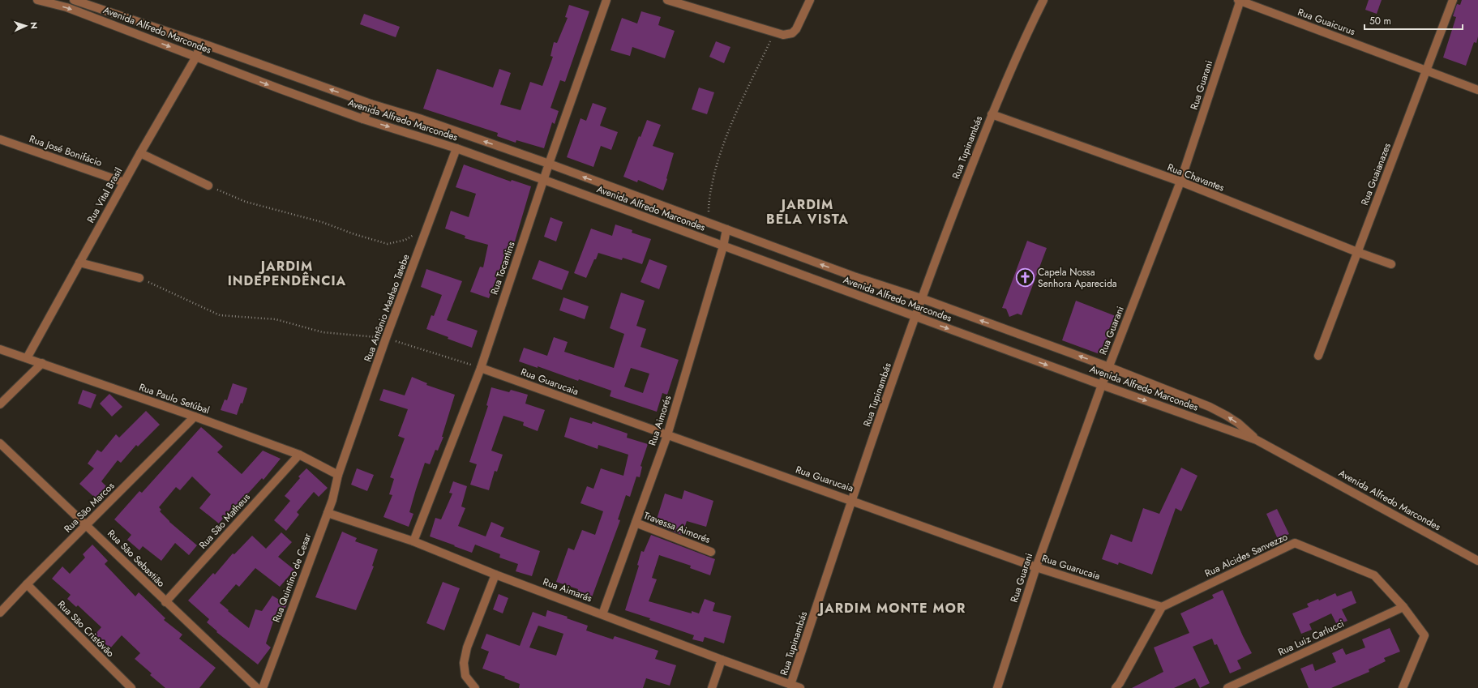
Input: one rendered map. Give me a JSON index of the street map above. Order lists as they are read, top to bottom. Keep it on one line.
{"streets":{"street":["Rua Guaicurus","Avenida Alfredo Marcondes","Rua Guarani","Rua Tupinambás","Rua José Bonifácio","Rua Guaianazes","Rua Chavantes","Rua Vital Brasil","Rua Tocantins","Rua Antônio Mashao Tatebe","Rua Guarucaia","Rua Paulo Setúbal","Rua Aimorés","Rua São Marcos","Rua São Matheus","Travessa Aimorés","Rua Alcides Sanvezzo","Rua São Sebastião","Rua Quintino de Cesar","Rua Aimarás","Rua São Cristóvão","Rua Luiz Carlucci"]},"crossings":[["Rua Guaicurus","Rua Guarani"],["Rua Guaicurus","Rua Guaianazes"],["Avenida Alfredo Marcondes","Rua Guarani"],["Avenida Alfredo Marcondes","Rua Tupinambás"],["Avenida Alfredo Marcondes","Rua Vital Brasil"],["Avenida Alfredo Marcondes","Rua Tocantins"],["Avenida Alfredo Marcondes","Rua Antônio Mashao Tatebe"],["Avenida Alfredo Marcondes","Rua Aimorés"],["Rua Guarani","Rua Chavantes"],["Rua Guarani","Rua Guarucaia"],["Rua Tupinambás","Rua Chavantes"],["Rua Tupinambás","Rua Guarucaia"],["Rua Tupinambás","Rua Aimarás"],["Rua José Bonifácio","Rua Vital Brasil"],["Rua Guaianazes","Rua Chavantes"],["Rua Vital Brasil","Rua Paulo Setúbal"],["Rua Tocantins","Rua Guarucaia"],["Rua Tocantins","Rua Aimarás"],["Rua Antônio Mashao Tatebe","Rua Paulo Setúbal"],["Rua Antônio Mashao Tatebe","Rua Quintino de Cesar"],["Rua Guarucaia","Rua Aimorés"],["Rua Guarucaia","Rua Alcides Sanvezzo"],["Rua Paulo Setúbal","Rua São Marcos"],["Rua Paulo Setúbal","Rua São Matheus"],["Rua Paulo Setúbal","Rua Quintino de Cesar"],["Rua Aimorés","Travessa Aimorés"],["Rua Aimorés","Rua Aimarás"],["Rua São Marcos","Rua São Sebastião"],["Rua São Marcos","Rua São Cristóvão"],["Rua São Matheus","Rua São Sebastião"],["Rua Alcides Sanvezzo","Rua Luiz Carlucci"],["Rua Quintino de Cesar","Rua Aimarás"]],"districts":["JARDIM BELA VISTA","JARDIM INDEPENDÊNCIA","JARDIM MONTE MOR"],"places":{"church":["Capela Nossa Senhora Aparecida"]},"scale_bar":"50 m","north":"right"}
